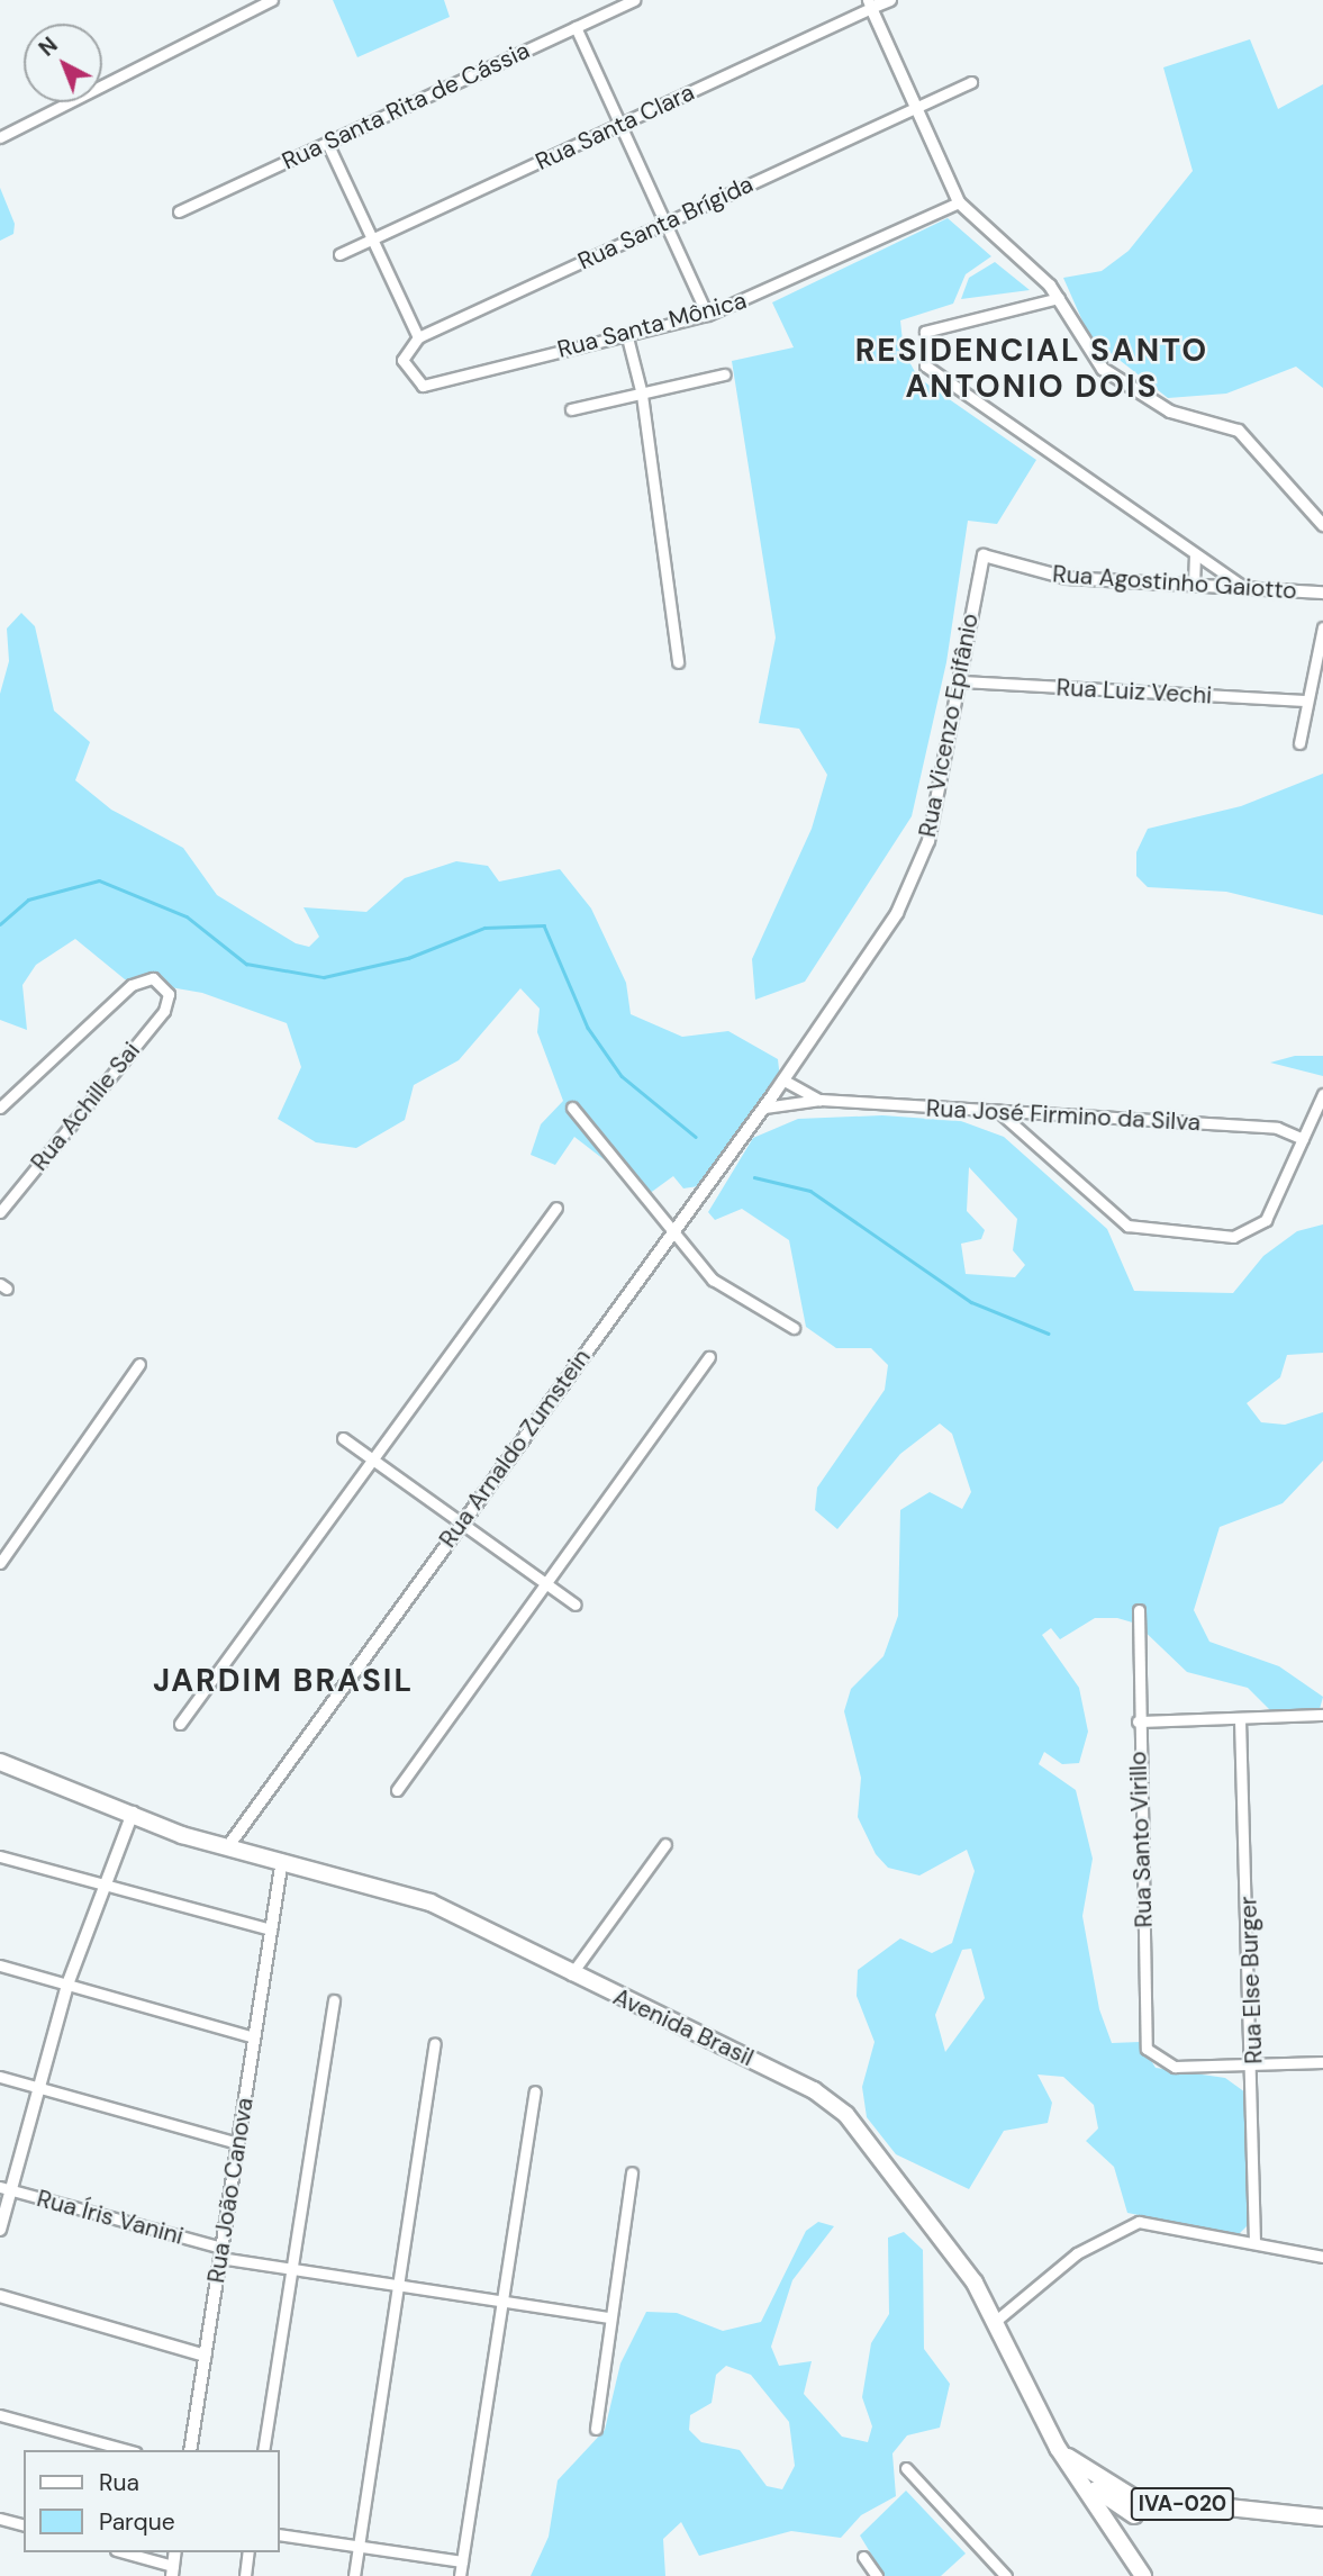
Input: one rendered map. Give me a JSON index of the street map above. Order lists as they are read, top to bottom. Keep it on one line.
{"streets":{"main road":["Avenida Brasil","IVA-020"],"street":["Rua Santa Rita de Cássia","Rua Santa Clara","Rua Santa Brígida","Rua Santa Mônica","Rua Agostinho Gaiotto","Rua Luiz Vechi","Rua Vicenzo Epifânio","Rua Achille Sai","Rua José Firmino da Silva","Rua Arnaldo Zumstein","Rua Santo Virillo","Rua Else Burger","Rua João Canova","Rua Íris Vanini"]},"crossings":[["Rua Santa Brígida","Rua Santa Mônica"],["Rua Agostinho Gaiotto","Rua Vicenzo Epifânio"],["Rua Luiz Vechi","Rua Vicenzo Epifânio"],["Rua Vicenzo Epifânio","Rua Arnaldo Zumstein"],["Rua José Firmino da Silva","Rua Arnaldo Zumstein"],["Rua Arnaldo Zumstein","Avenida Brasil"],["Rua Santo Virillo","Rua Else Burger"],["Avenida Brasil","Rua João Canova"],["Avenida Brasil","IVA-020"],["Rua João Canova","Rua Íris Vanini"]],"districts":["RESIDENCIAL SANTO ANTONIO DOIS","JARDIM BRASIL"],"legend":["Rua","Parque"],"north":"top left"}
